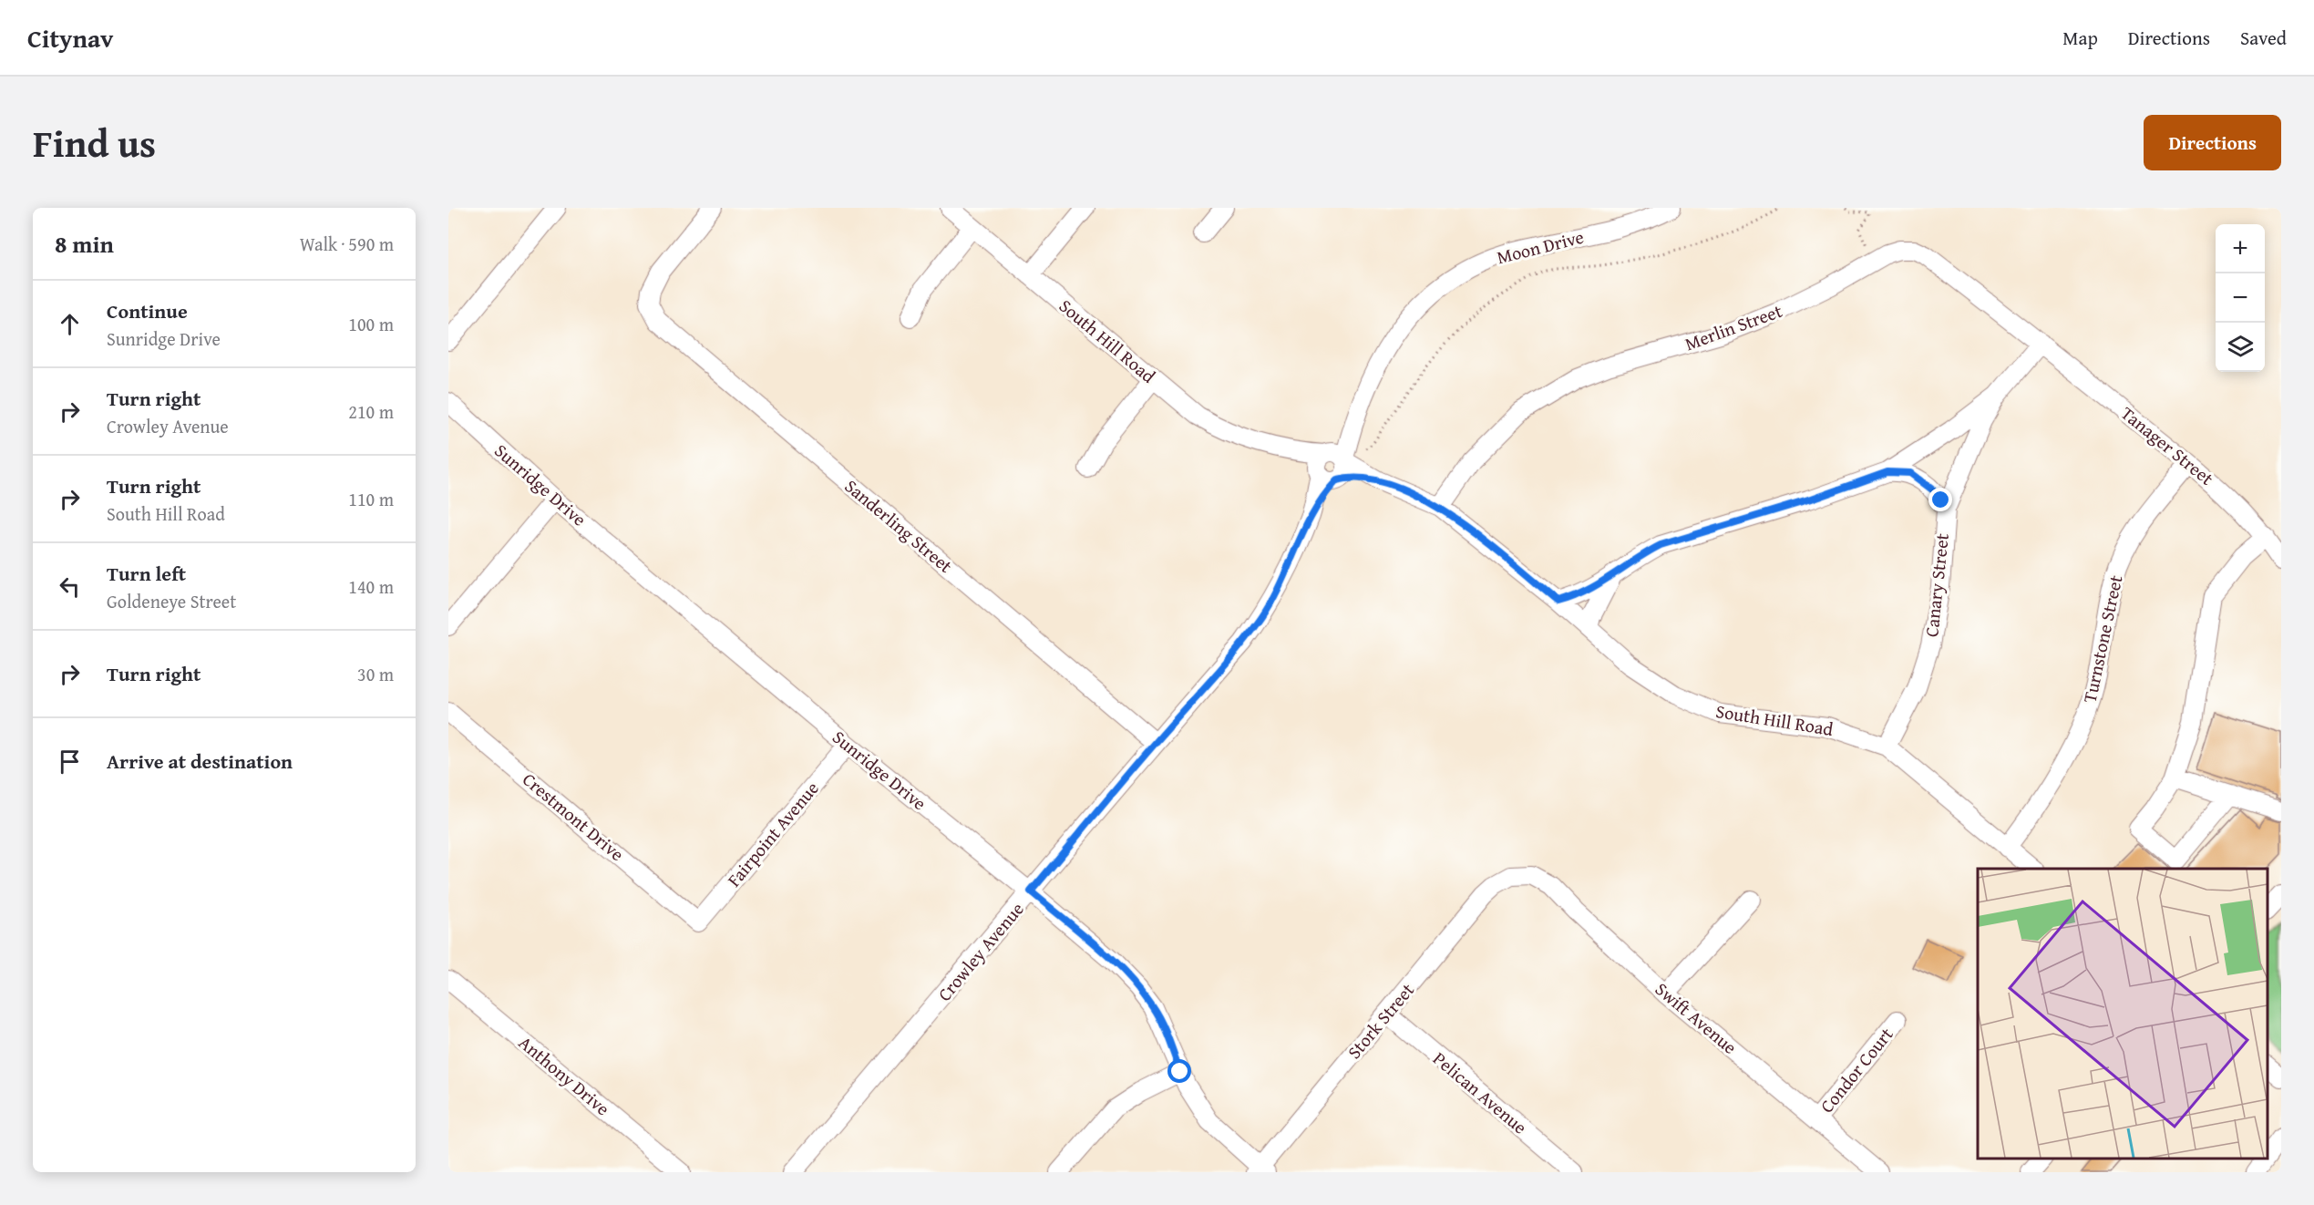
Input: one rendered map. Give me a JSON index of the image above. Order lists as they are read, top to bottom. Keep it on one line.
{"streets":{"street":["Moon Drive","Merlin Street","South Hill Road","Tanager Street","Sunridge Drive","Sanderling Street","Canary Street","Turnstone Street","Crestmont Drive","Fairpoint Avenue","Crowley Avenue","Swift Avenue","Stork Street","Condor Court","Anthony Drive","Pelican Avenue"]},"crossings":[["Moon Drive","South Hill Road"],["Moon Drive","Crowley Avenue"],["Merlin Street","South Hill Road"],["Merlin Street","Tanager Street"],["Merlin Street","Canary Street"],["South Hill Road","Canary Street"],["South Hill Road","Turnstone Street"],["South Hill Road","Crowley Avenue"],["Tanager Street","Canary Street"],["Tanager Street","Turnstone Street"],["Sunridge Drive","Fairpoint Avenue"],["Sunridge Drive","Crowley Avenue"],["Sunridge Drive","Stork Street"],["Sanderling Street","Crowley Avenue"],["Crestmont Drive","Fairpoint Avenue"],["Swift Avenue","Stork Street"],["Swift Avenue","Condor Court"],["Stork Street","Pelican Avenue"]],"page":{"header":"Citynav","nav":["Map","Directions","Saved"],"title":"Find us","buttons":"Directions","heading":["8 min","Walk · 590 m"],"map_buttons":["+","−"],"list":[["Continue","Sunridge Drive","100 m"],["Turn right","Crowley Avenue","210 m"],["Turn right","South Hill Road","110 m"],["Turn left","Goldeneye Street","140 m"],["Turn right","30 m"],"Arrive at destination"]}}
